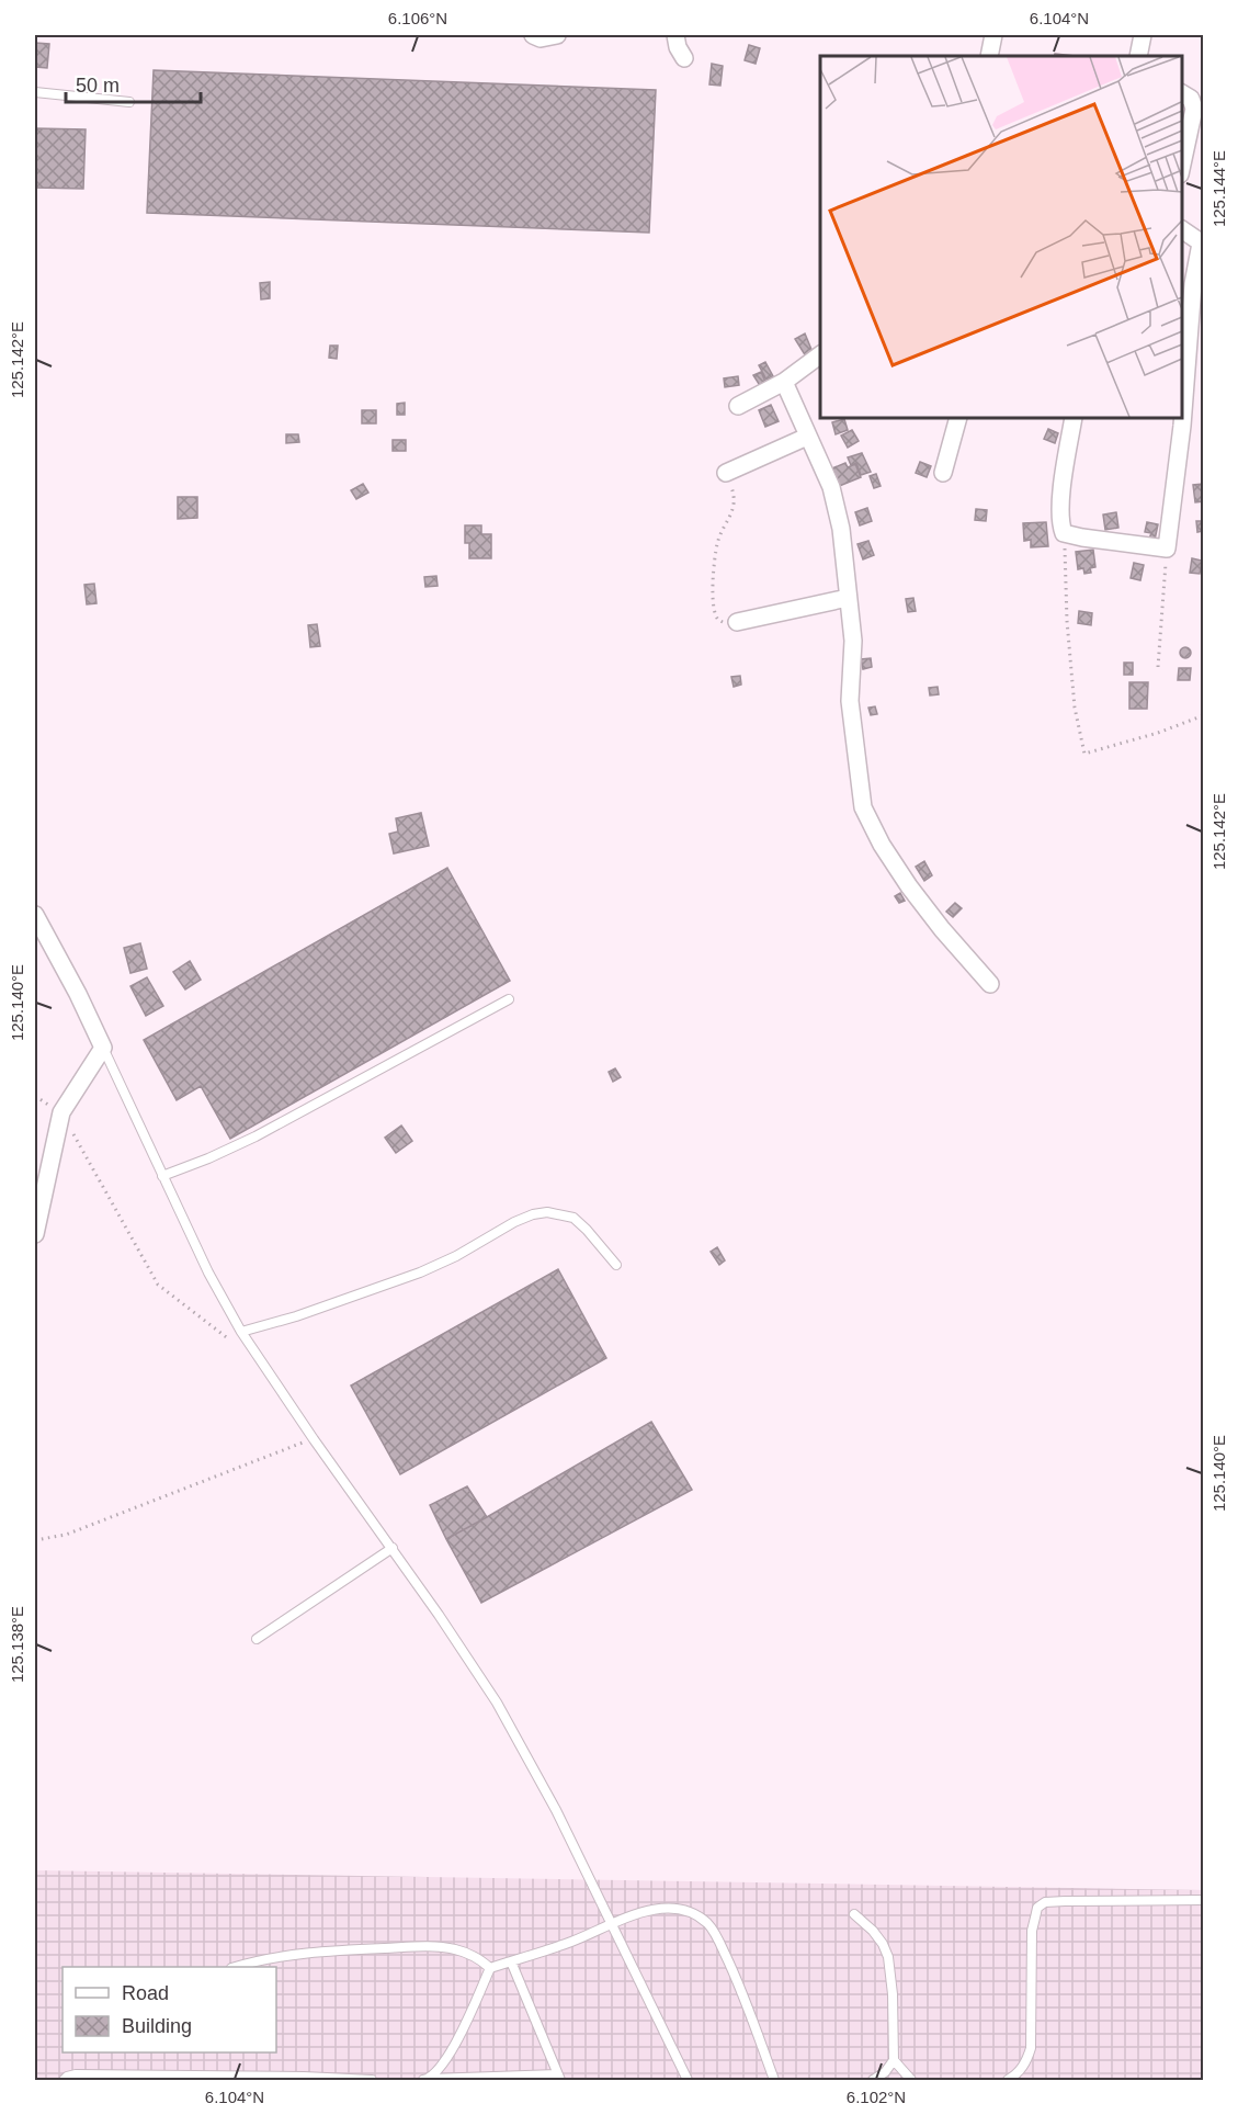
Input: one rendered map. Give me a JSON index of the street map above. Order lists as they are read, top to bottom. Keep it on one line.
{"legend":["Road","Building"],"scale_bar":"50 m","coordinates":["6.106°N","6.104°N","125.144°E","125.142°E","125.140°E","125.138°E","6.102°N"]}
